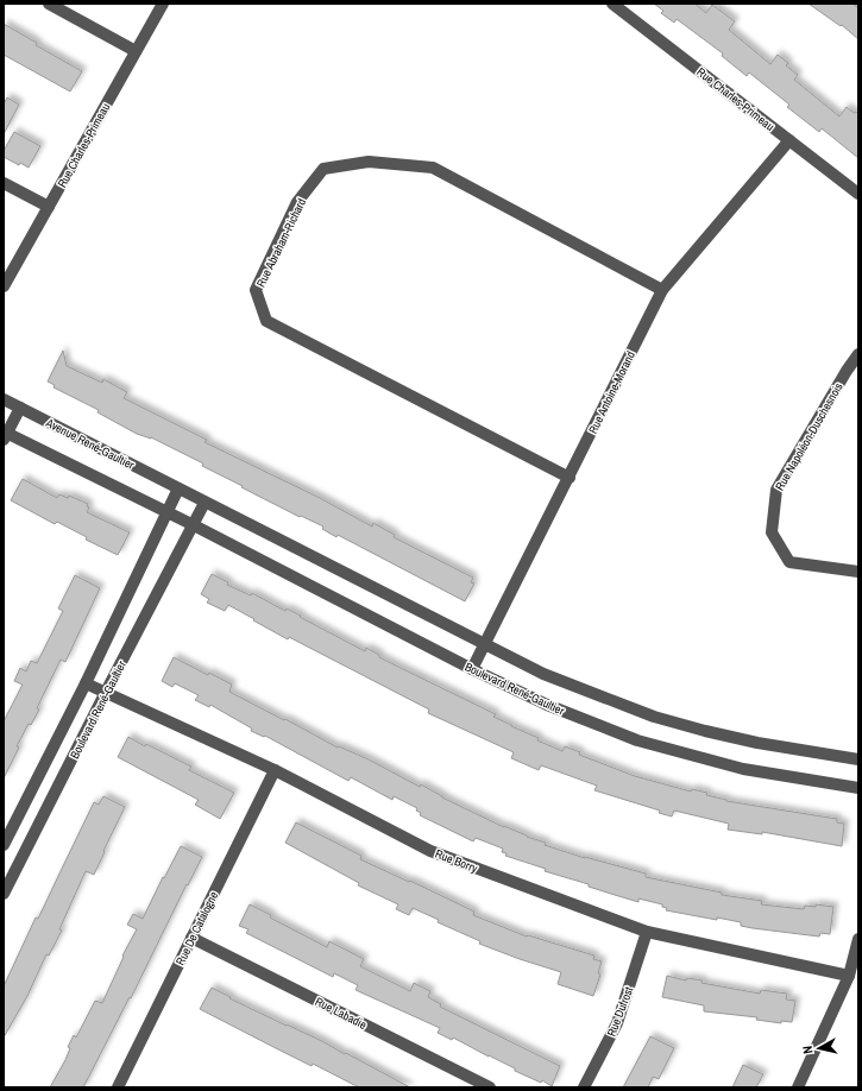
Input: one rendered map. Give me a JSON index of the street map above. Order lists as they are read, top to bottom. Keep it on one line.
{"streets":{"street":["Rue Charles-Primeau","Rue Abraham-Richard","Rue Antoine-Morand","Rue Napoléon-Duschesnois","Avenue René-Gaultier","Boulevard René-Gaultier","Rue Borry","Rue De Catalogne","Rue Dufrost","Rue Labadie"]},"crossings":[["Rue Charles-Primeau","Rue Antoine-Morand"],["Rue Abraham-Richard","Rue Antoine-Morand"],["Rue Antoine-Morand","Boulevard René-Gaultier"],["Avenue René-Gaultier","Boulevard René-Gaultier"],["Boulevard René-Gaultier","Rue Borry"],["Rue Borry","Rue De Catalogne"],["Rue Borry","Rue Dufrost"],["Rue De Catalogne","Rue Labadie"]],"north":"left"}
